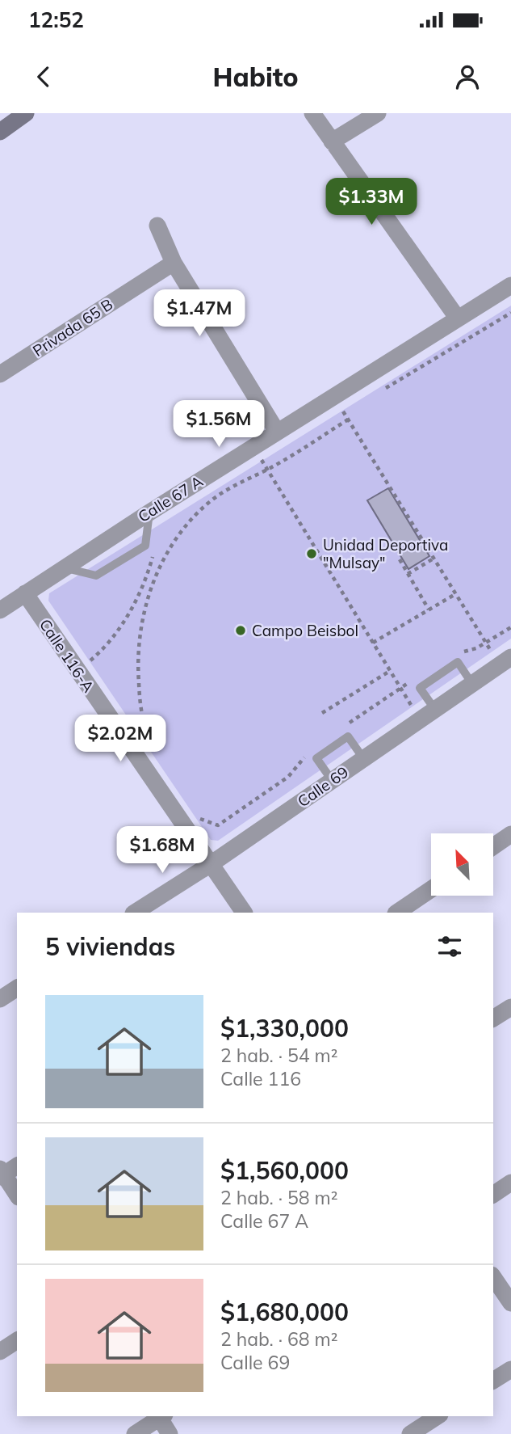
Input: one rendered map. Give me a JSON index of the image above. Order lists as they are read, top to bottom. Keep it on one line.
{"streets":{"street":["Privada 65 B","Calle 67 A","Calle 116-A","Calle 69"]},"crossings":[["Calle 67 A","Calle 116-A"],["Calle 116-A","Calle 69"]],"places":["Unidad Deportiva \"Mulsay\"","Campo Beisbol"],"north":"top left","page":{"status":"12:52","header":"Habito","price":["$1.33M","$1.47M","$1.56M","$2.02M","$1.68M"],"heading":"5 viviendas","list":[{"name":"$1,330,000","note":"2 hab. · 54 m² · Calle 116"},{"name":"$1,560,000","note":"2 hab. · 58 m² · Calle 67 A"},{"name":"$1,680,000","note":"2 hab. · 68 m² · Calle 69"}]}}
